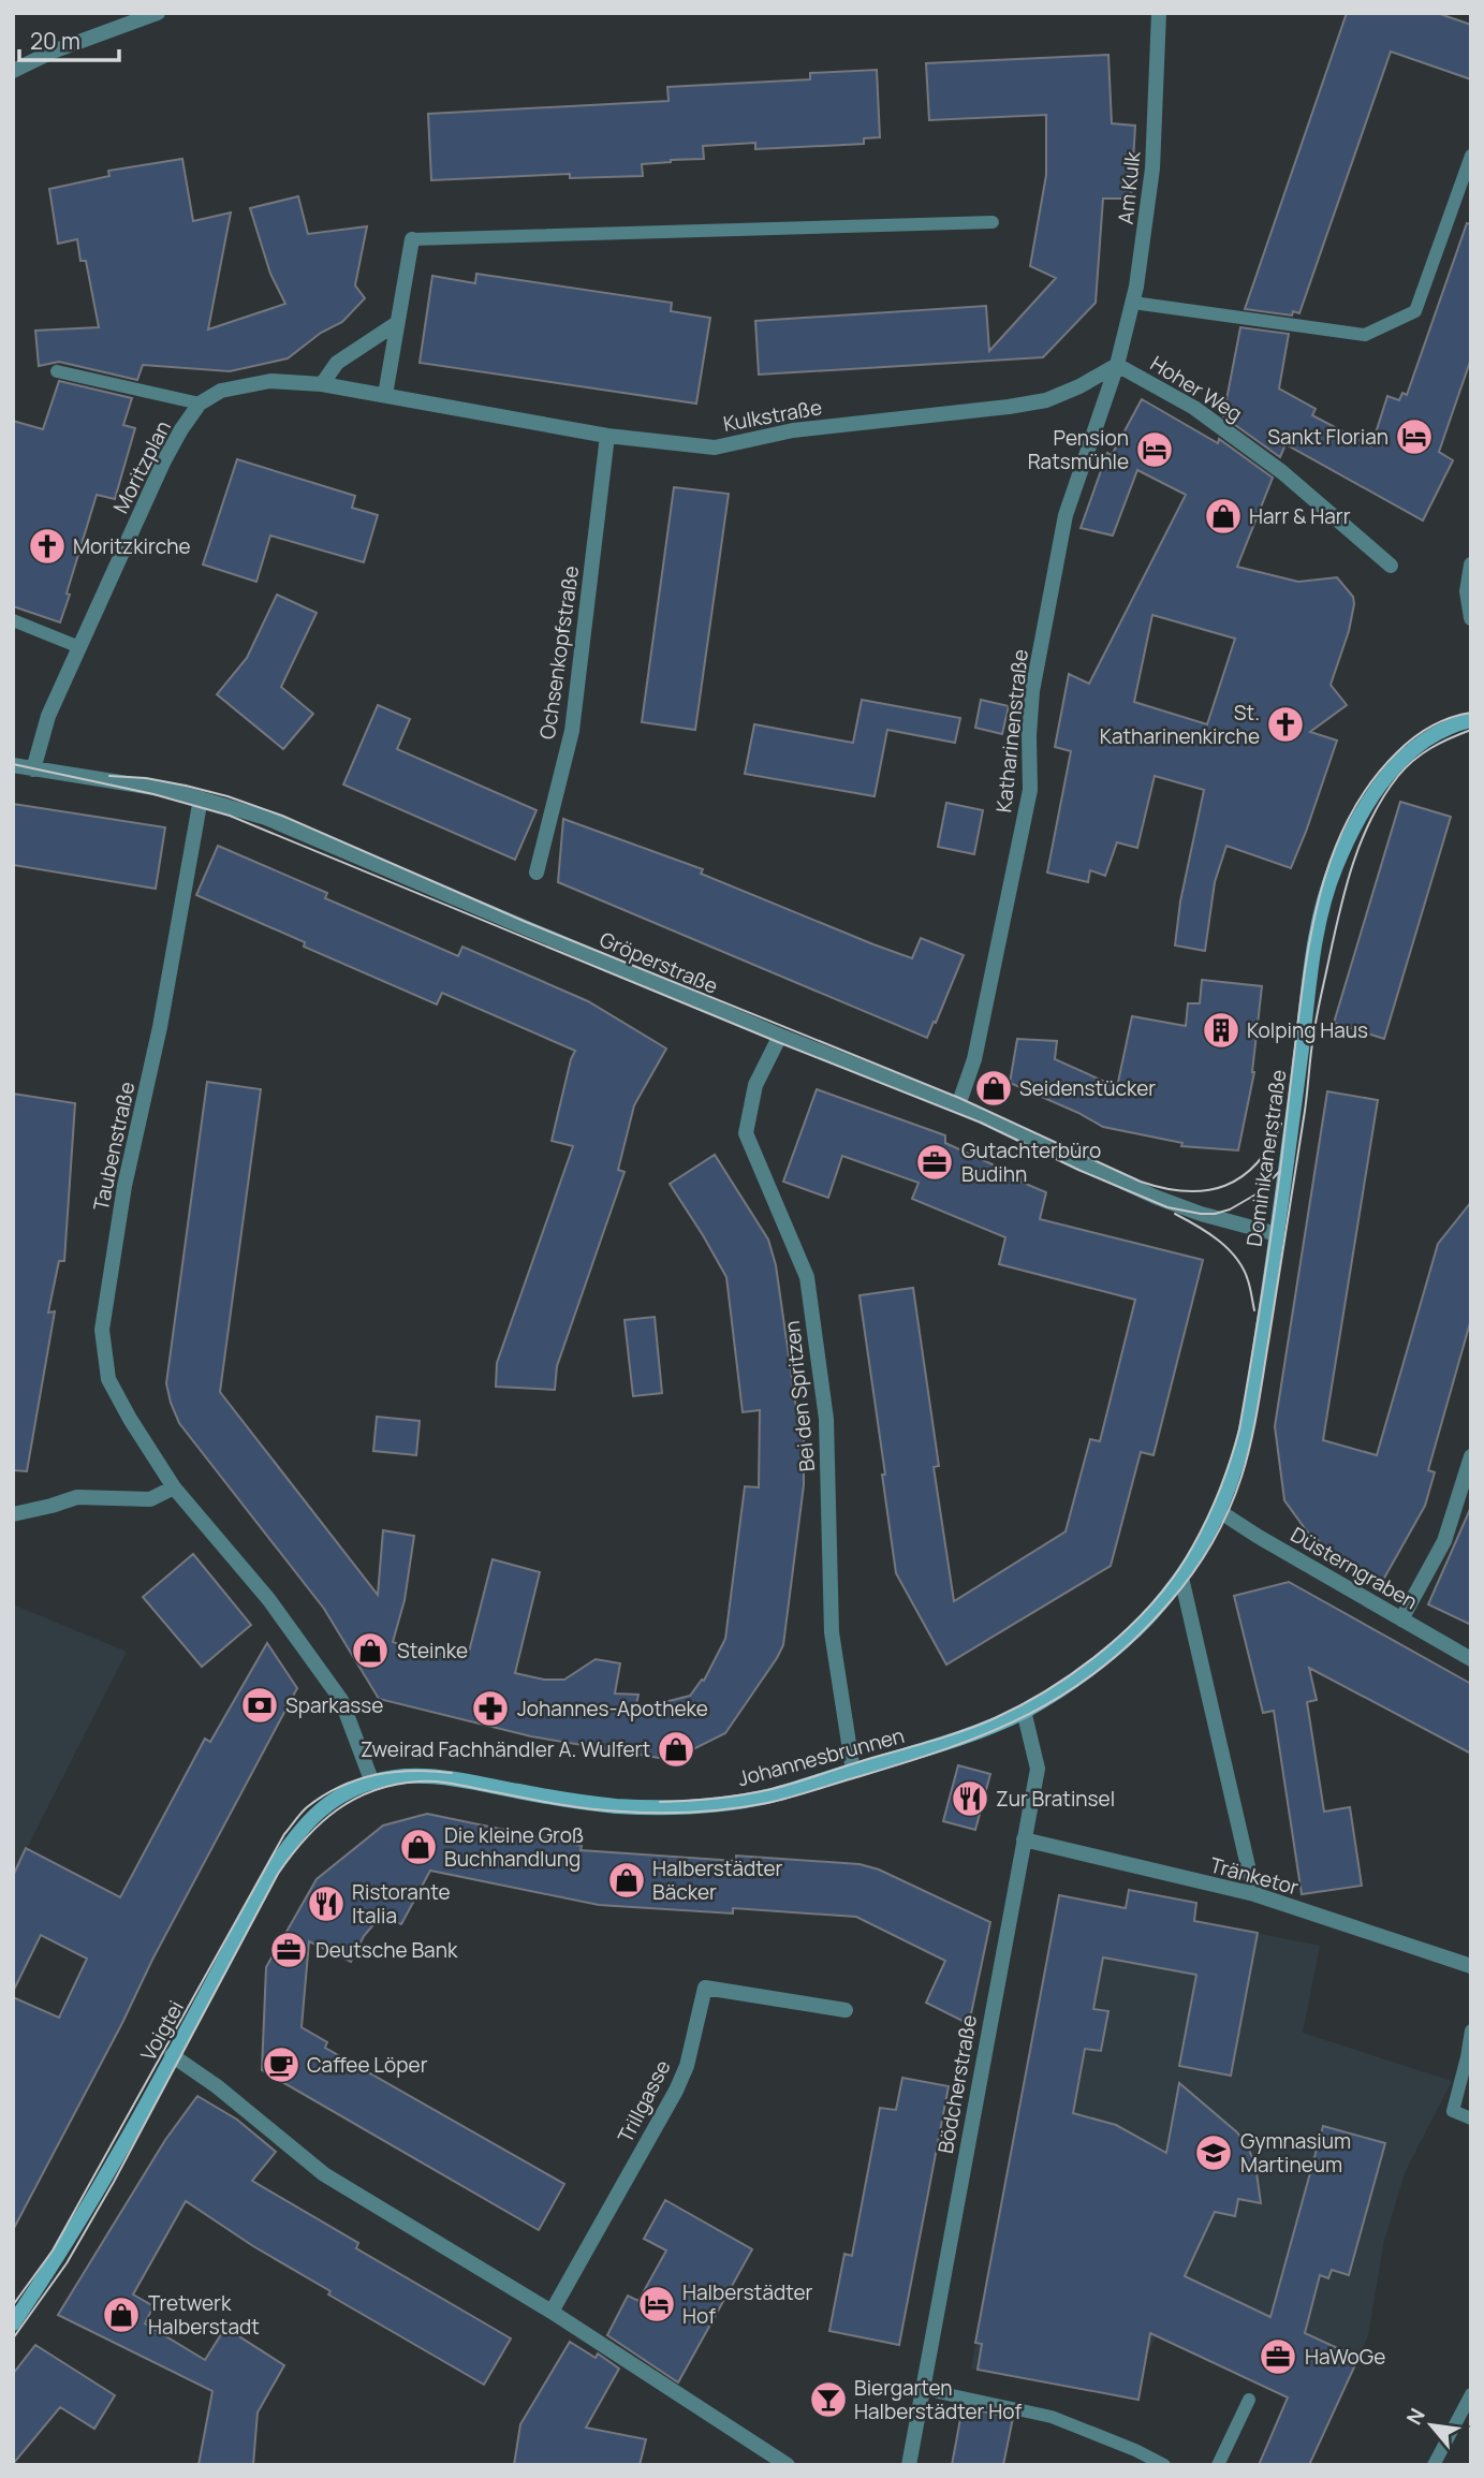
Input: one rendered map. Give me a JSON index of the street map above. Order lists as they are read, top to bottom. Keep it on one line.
{"streets":{"street":["Am Kulk","Hoher Weg","Kulkstraße","Moritzplan","Ochsenkopfstraße","Katharinenstraße","Gröperstraße","Taubenstraße","Dominikanerstraße","Bei den Spritzen","Düsterngraben","Johannesbrunnen","Tränketor","Voigtei","Bödcherstraße","Trillgasse"]},"crossings":[["Am Kulk","Hoher Weg"],["Am Kulk","Kulkstraße"],["Am Kulk","Katharinenstraße"],["Hoher Weg","Kulkstraße"],["Hoher Weg","Katharinenstraße"],["Kulkstraße","Moritzplan"],["Kulkstraße","Ochsenkopfstraße"],["Kulkstraße","Katharinenstraße"],["Moritzplan","Gröperstraße"],["Katharinenstraße","Gröperstraße"],["Gröperstraße","Taubenstraße"],["Gröperstraße","Dominikanerstraße"],["Gröperstraße","Bei den Spritzen"],["Taubenstraße","Johannesbrunnen"],["Taubenstraße","Voigtei"],["Dominikanerstraße","Düsterngraben"],["Dominikanerstraße","Johannesbrunnen"],["Bei den Spritzen","Johannesbrunnen"],["Düsterngraben","Johannesbrunnen"],["Johannesbrunnen","Voigtei"],["Johannesbrunnen","Bödcherstraße"],["Tränketor","Bödcherstraße"]],"places":{"hotel":["Sankt Florian","Pension Ratsmühle","Halberstädter Hof"],"shop":["Harr & Harr","Seidenstücker","Steinke","Zweirad Fachhändler A. Wulfert","Die kleine Groß Buchhandlung","Halberstädter Bäcker","Tretwerk Halberstadt"],"church":["Moritzkirche","St. Katharinenkirche"],"building":["Kolping Haus"],"office":["Gutachterbüro Budihn","Deutsche Bank","HaWoGe"],"bank":["Sparkasse"],"pharmacy":["Johannes-Apotheke"],"restaurant":["Zur Bratinsel","Ristorante Italia"],"cafe":["Caffee Löper"],"school or university":["Gymnasium Martineum"],"bar":["Biergarten Halberstädter Hof"]},"scale_bar":"20 m","north":"top left"}
